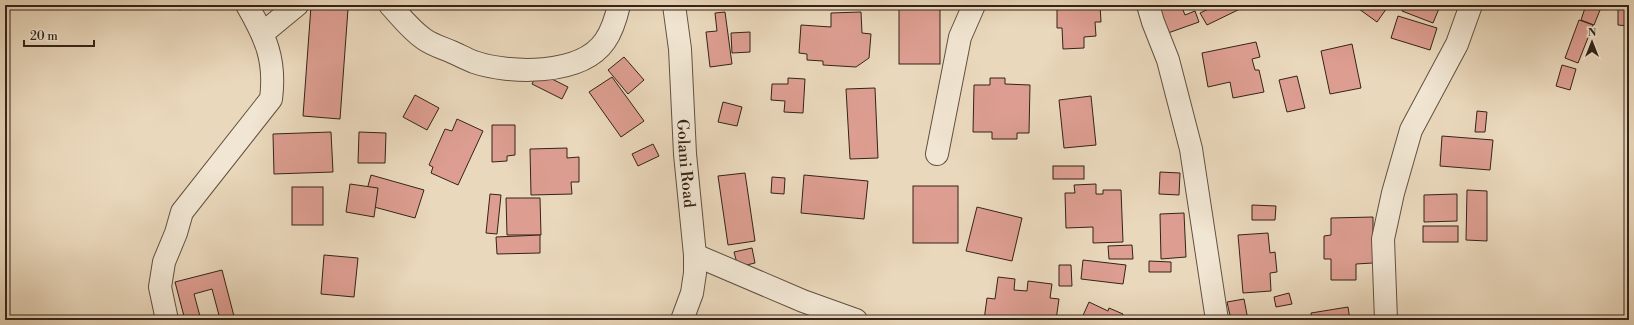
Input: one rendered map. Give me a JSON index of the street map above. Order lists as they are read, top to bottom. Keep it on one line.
{"streets":{"street":["Golani Road"]},"scale_bar":"20 m","north":"top"}
